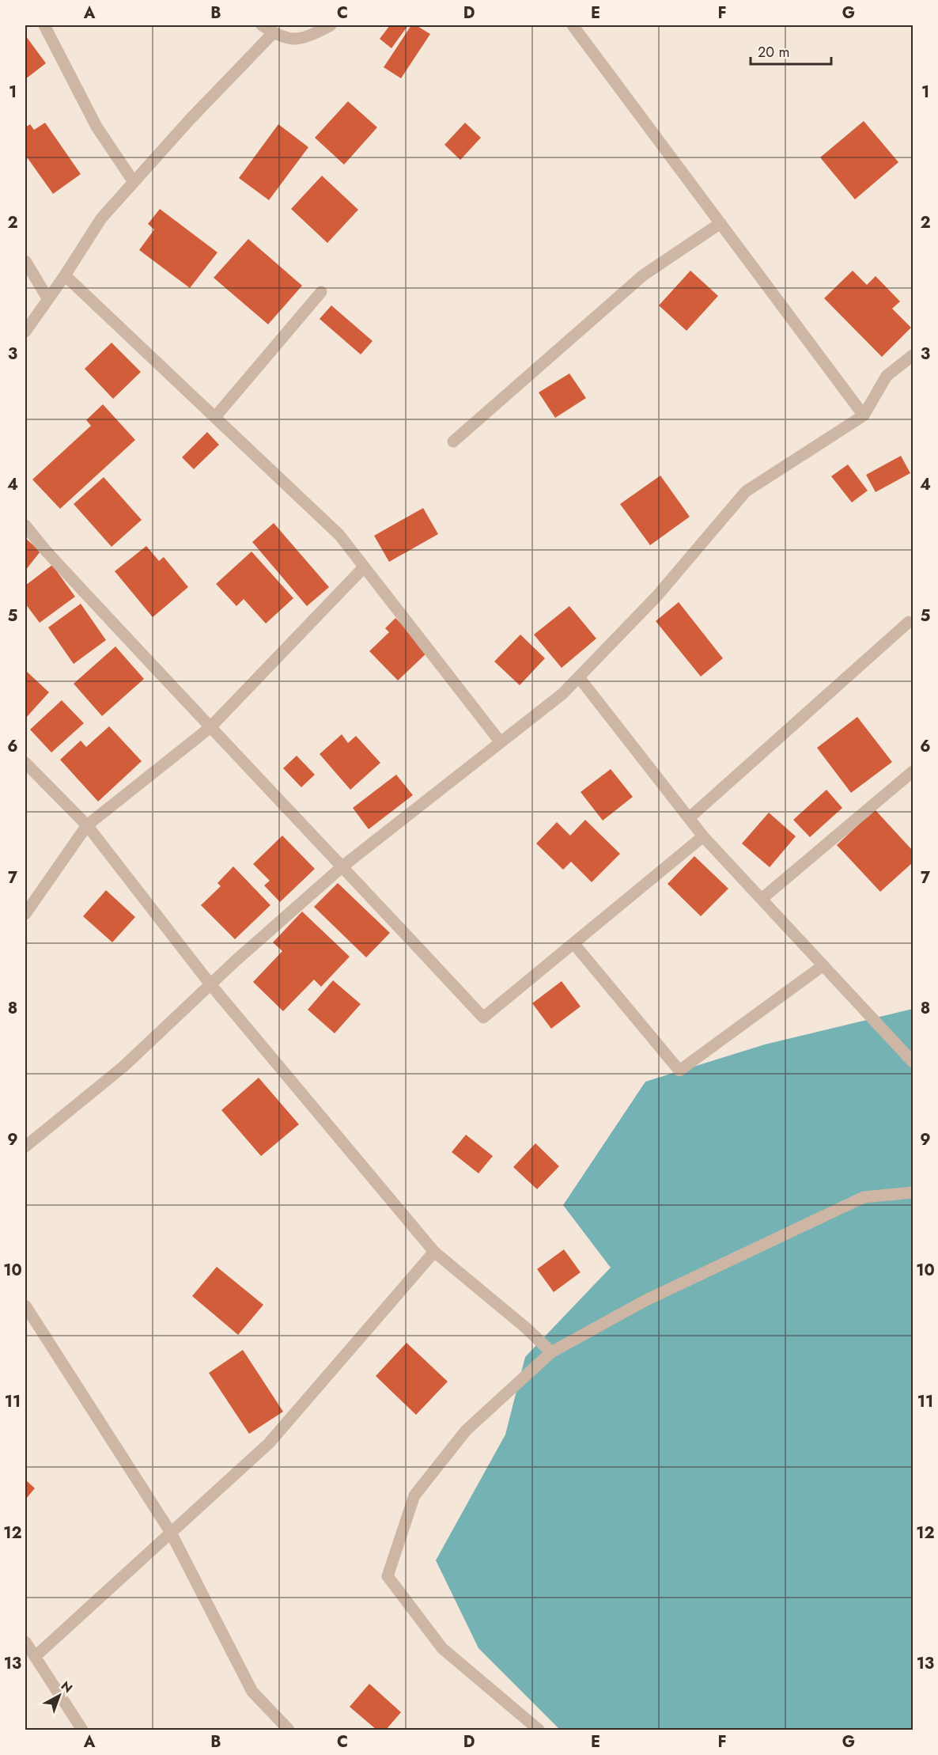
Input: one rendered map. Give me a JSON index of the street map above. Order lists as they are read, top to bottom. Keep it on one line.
{"scale_bar":"20 m","north":"top right","grid":{"columns":["A","B","C","D","E","F","G"],"rows":["1","2","3","4","5","6","7","8","9","10","11","12","13"]}}
